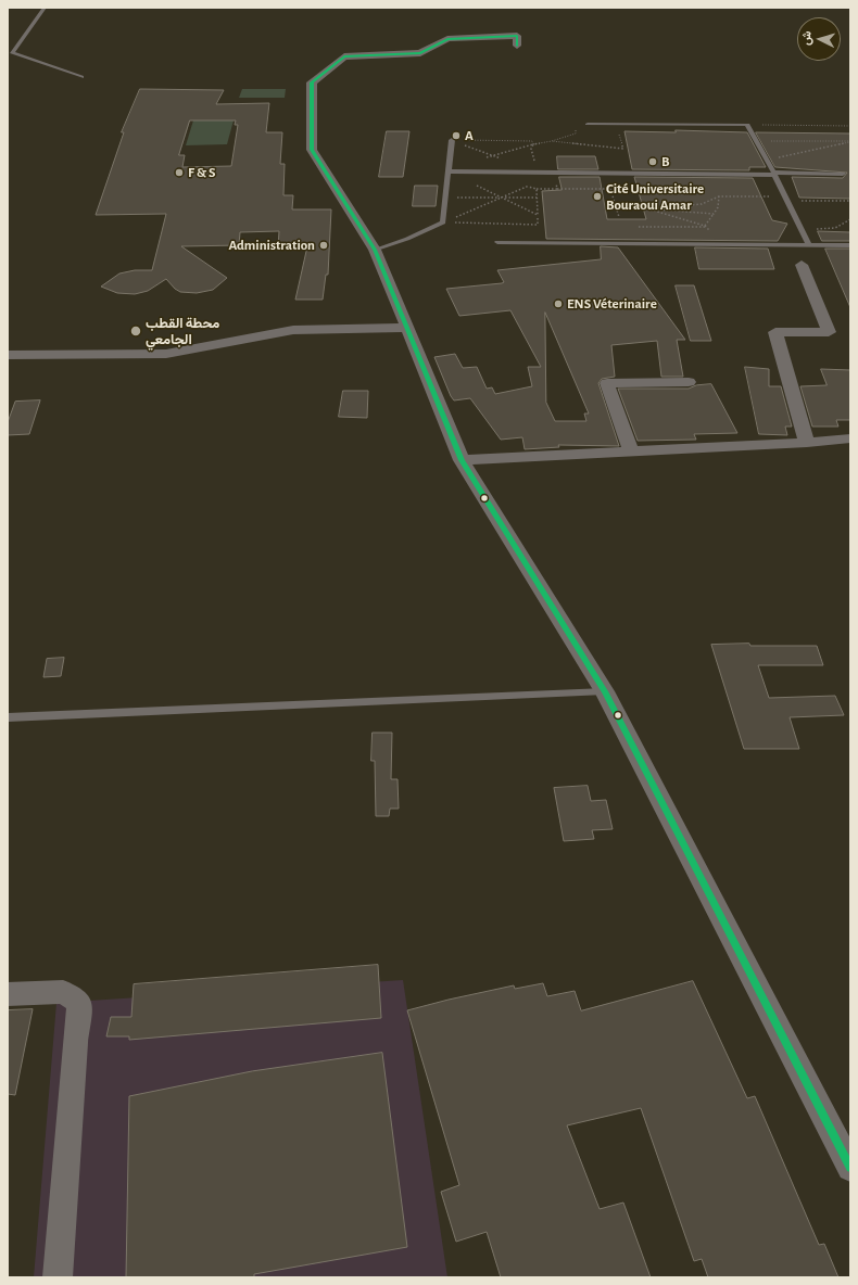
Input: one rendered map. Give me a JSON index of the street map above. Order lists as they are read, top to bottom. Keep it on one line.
{"places":["A","B","F & S","Cité Universitaire Bouraoui Amar","Administration","ENS Véterinaire","محطة القطب الجامعي"],"north":"left"}
